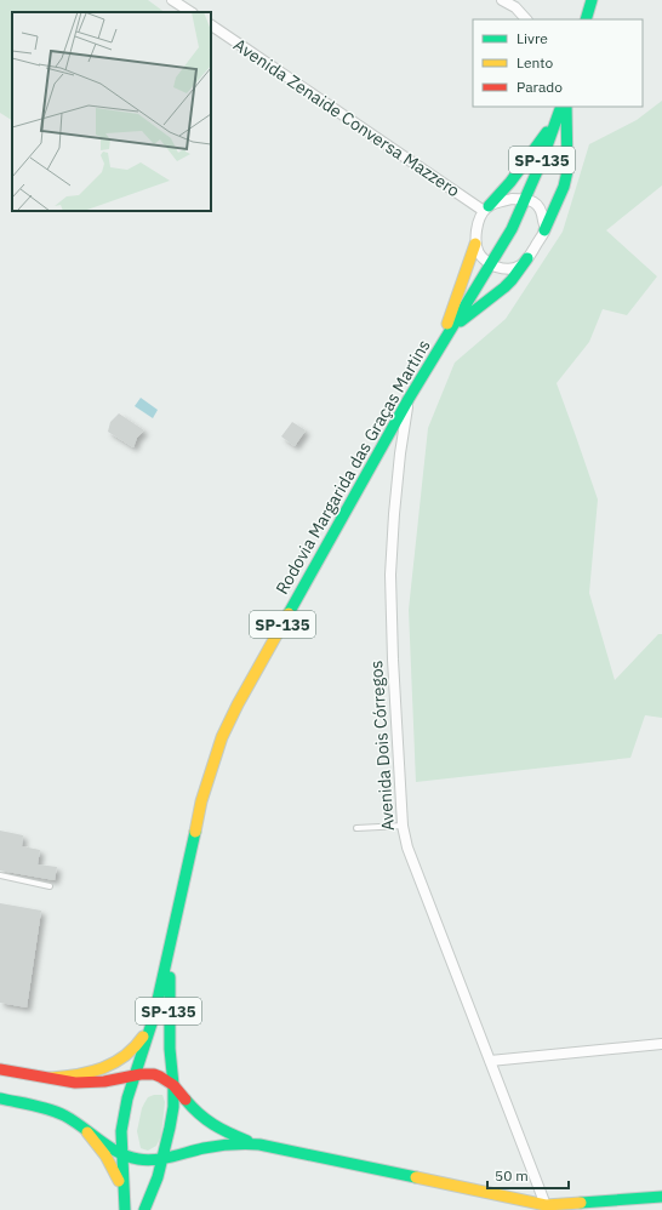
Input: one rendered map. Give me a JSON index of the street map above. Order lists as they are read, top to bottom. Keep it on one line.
{"streets":{"main road":["SP-135","Rodovia Margarida das Graças Martins"],"street":["Avenida Zenaide Conversa Mazzero","Avenida Dois Córregos"]},"crossings":[["Rodovia Margarida das Graças Martins","Avenida Dois Córregos"]],"legend":["Livre","Lento","Parado"],"scale_bar":"50 m"}
